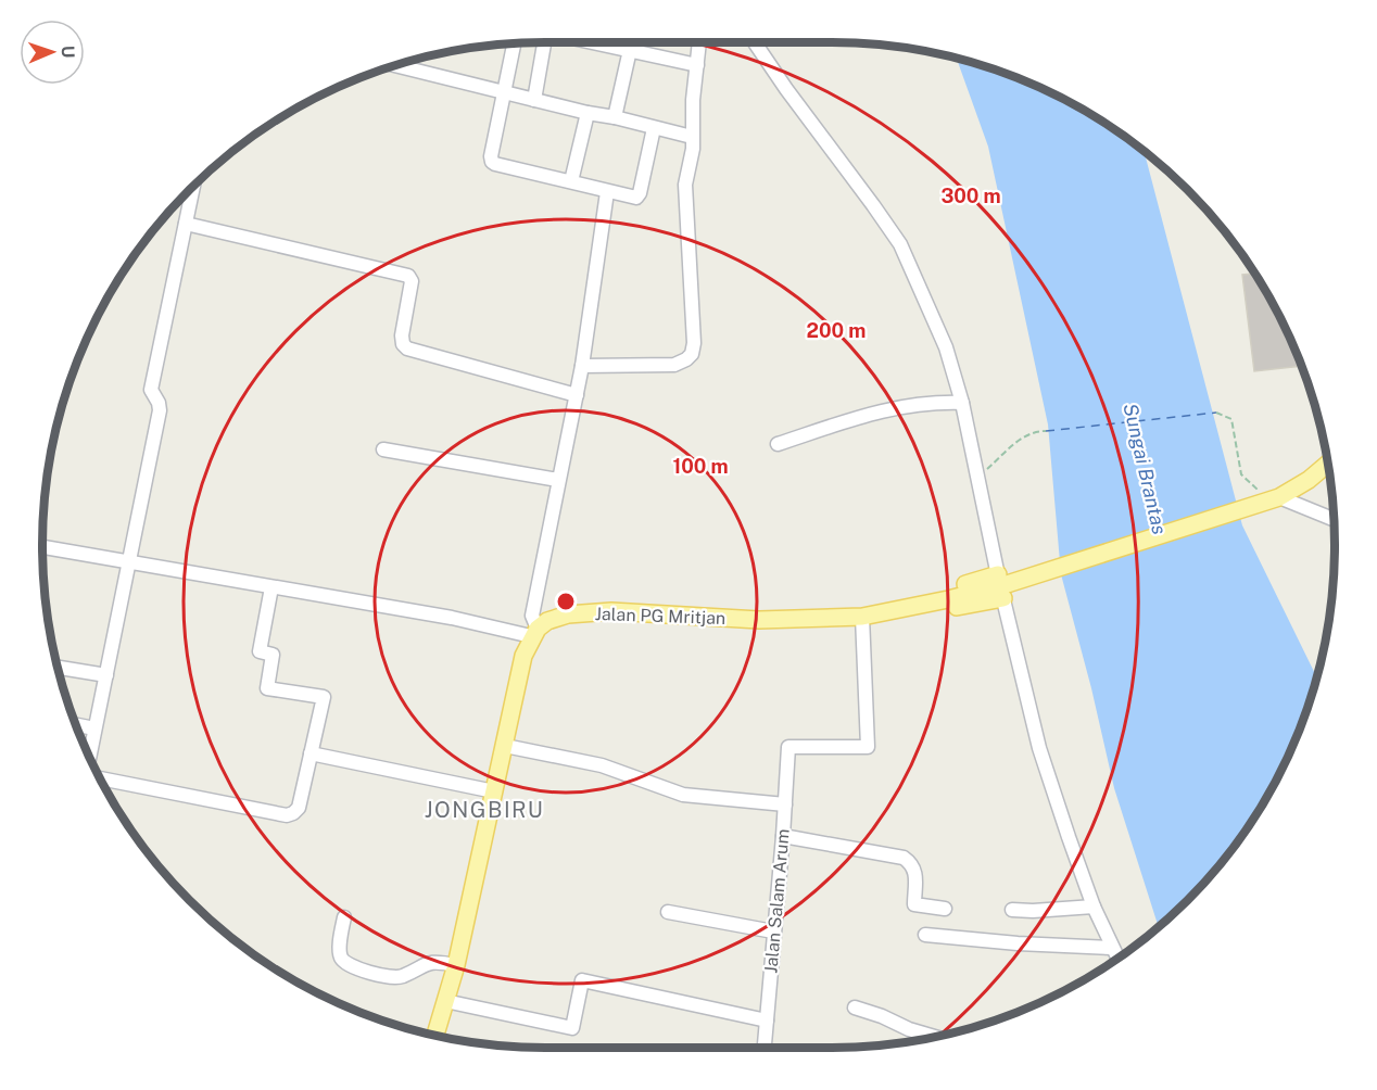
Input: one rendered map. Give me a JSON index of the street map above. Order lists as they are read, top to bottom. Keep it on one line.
{"streets":{"main road":["Jalan PG Mritjan"],"street":["Jalan Salam Arum"]},"crossings":[["Jalan PG Mritjan","Jalan Salam Arum"]],"districts":["JONGBIRU"],"water":["Sungai Brantas"],"north":"right","rings":["300 m","200 m","100 m"]}
